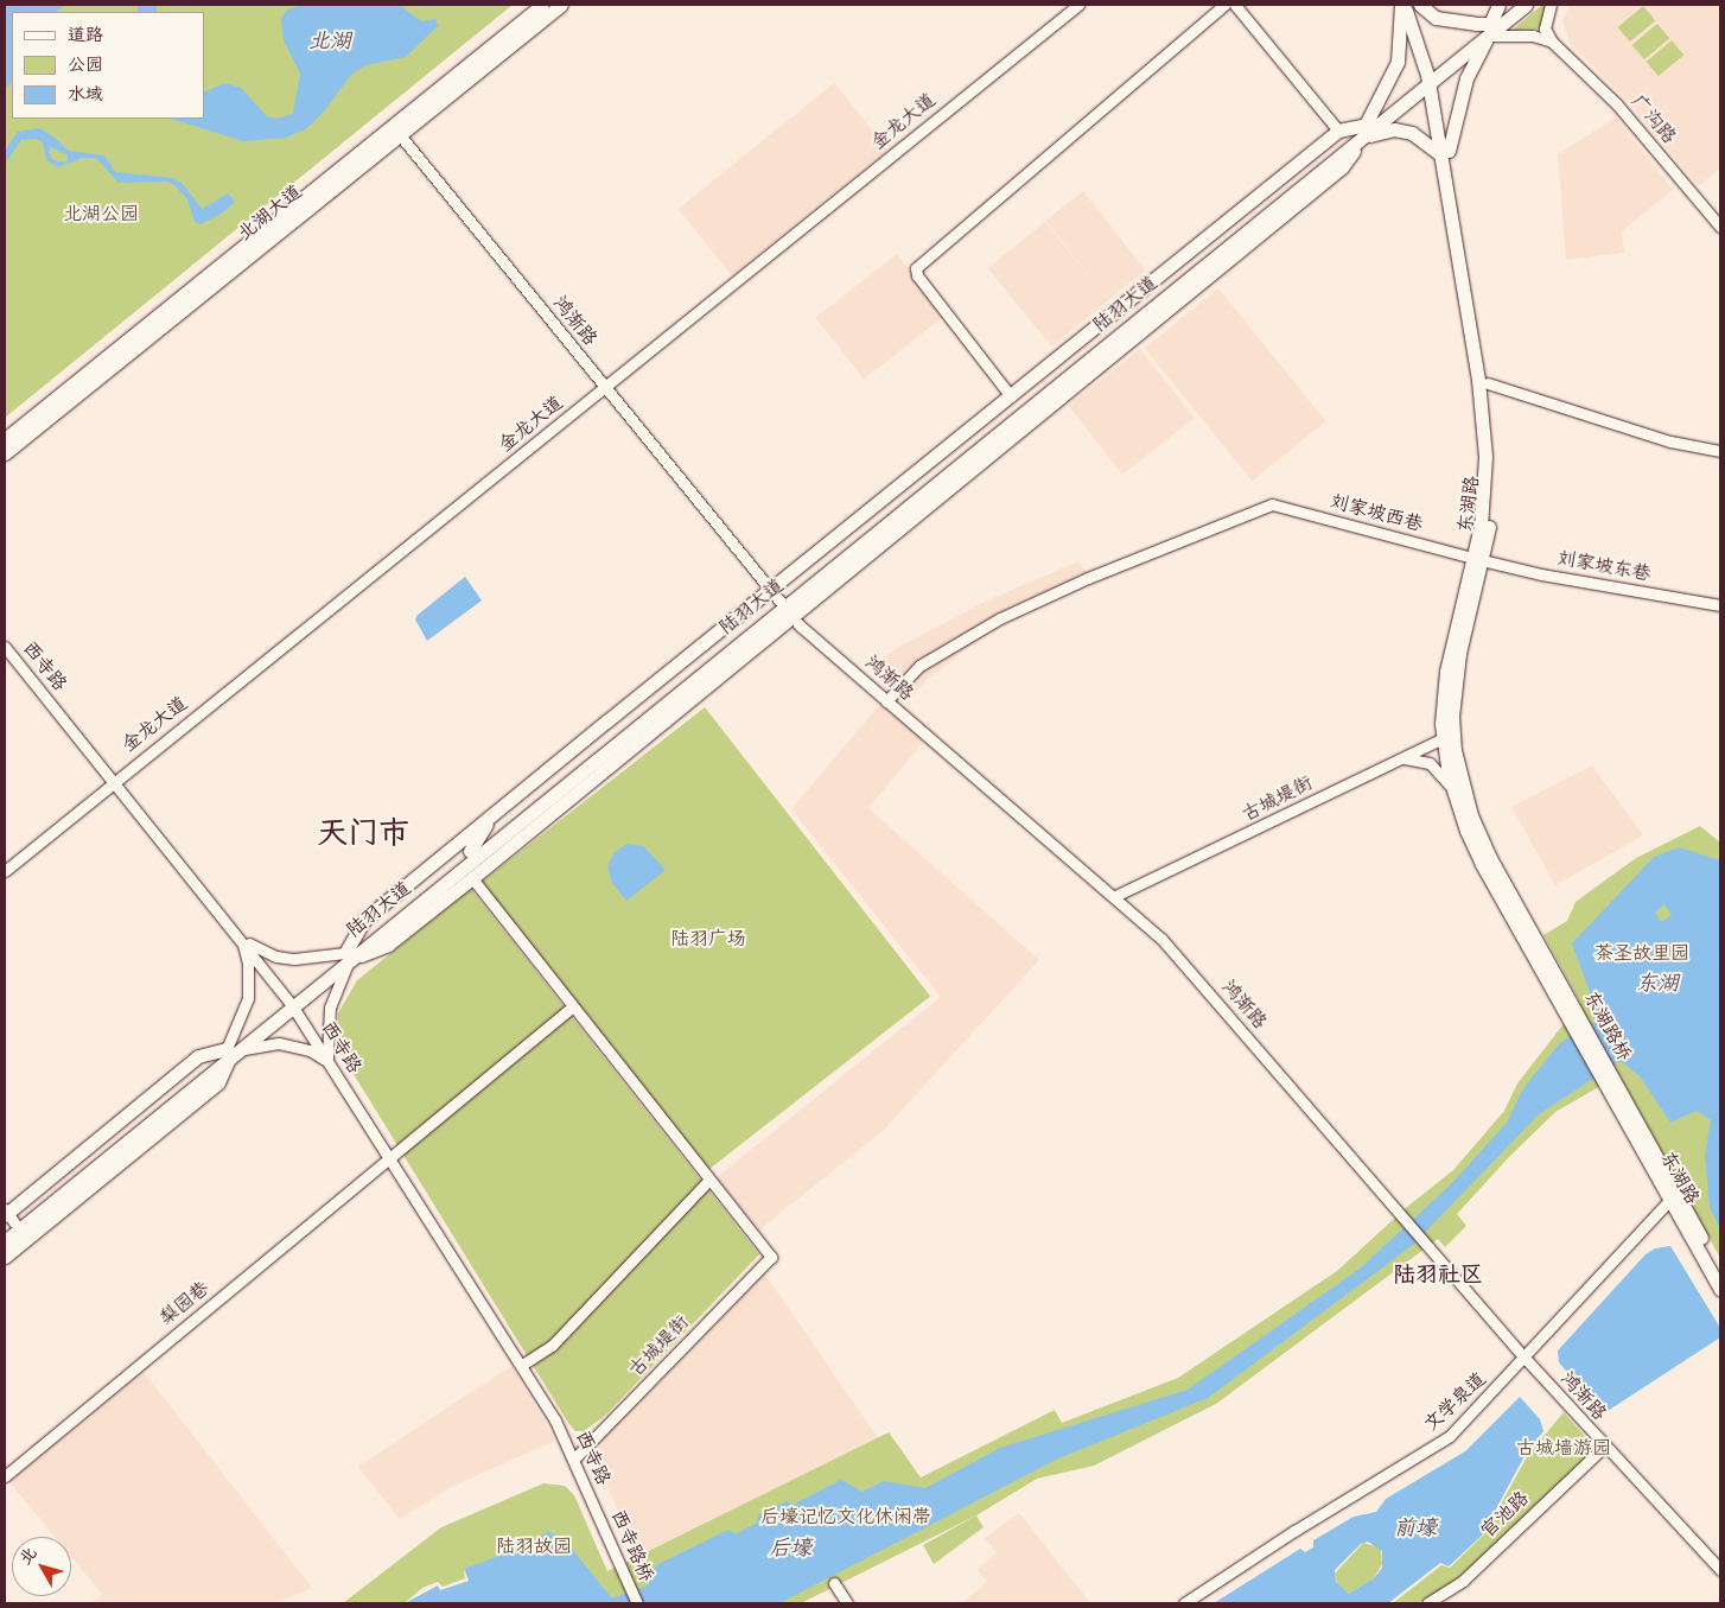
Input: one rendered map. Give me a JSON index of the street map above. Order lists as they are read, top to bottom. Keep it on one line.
{"streets":{"main road":["北湖大道","陆羽大道","东湖路","东湖路桥"],"street":["广沟路","金龙大道","鸿渐路","刘家坡西巷","刘家坡东巷","西寺路","古城堤街","梨园巷","文学泉道","官池路","西寺路桥"]},"crossings":[["金龙大道","鸿渐路"],["金龙大道","西寺路"],["北湖大道","鸿渐路"],["陆羽大道","鸿渐路"],["陆羽大道","东湖路"],["陆羽大道","西寺路"],["鸿渐路","刘家坡西巷"],["鸿渐路","古城堤街"],["鸿渐路","文学泉道"],["鸿渐路","官池路"],["东湖路","刘家坡西巷"],["东湖路","刘家坡东巷"],["东湖路","古城堤街"],["东湖路","东湖路桥"],["东湖路","文学泉道"],["刘家坡西巷","刘家坡东巷"],["西寺路","古城堤街"],["西寺路","梨园巷"],["西寺路","西寺路桥"]],"districts":["天门市","陆羽社区"],"water":["北湖","东湖","前壕","后壕"],"parks":["北湖公园","陆羽广场","茶圣故里园","古城墙游园","后壕记忆文化休闲带","陆羽故园"],"legend":["道路","公园","水域"],"north":"top left"}
